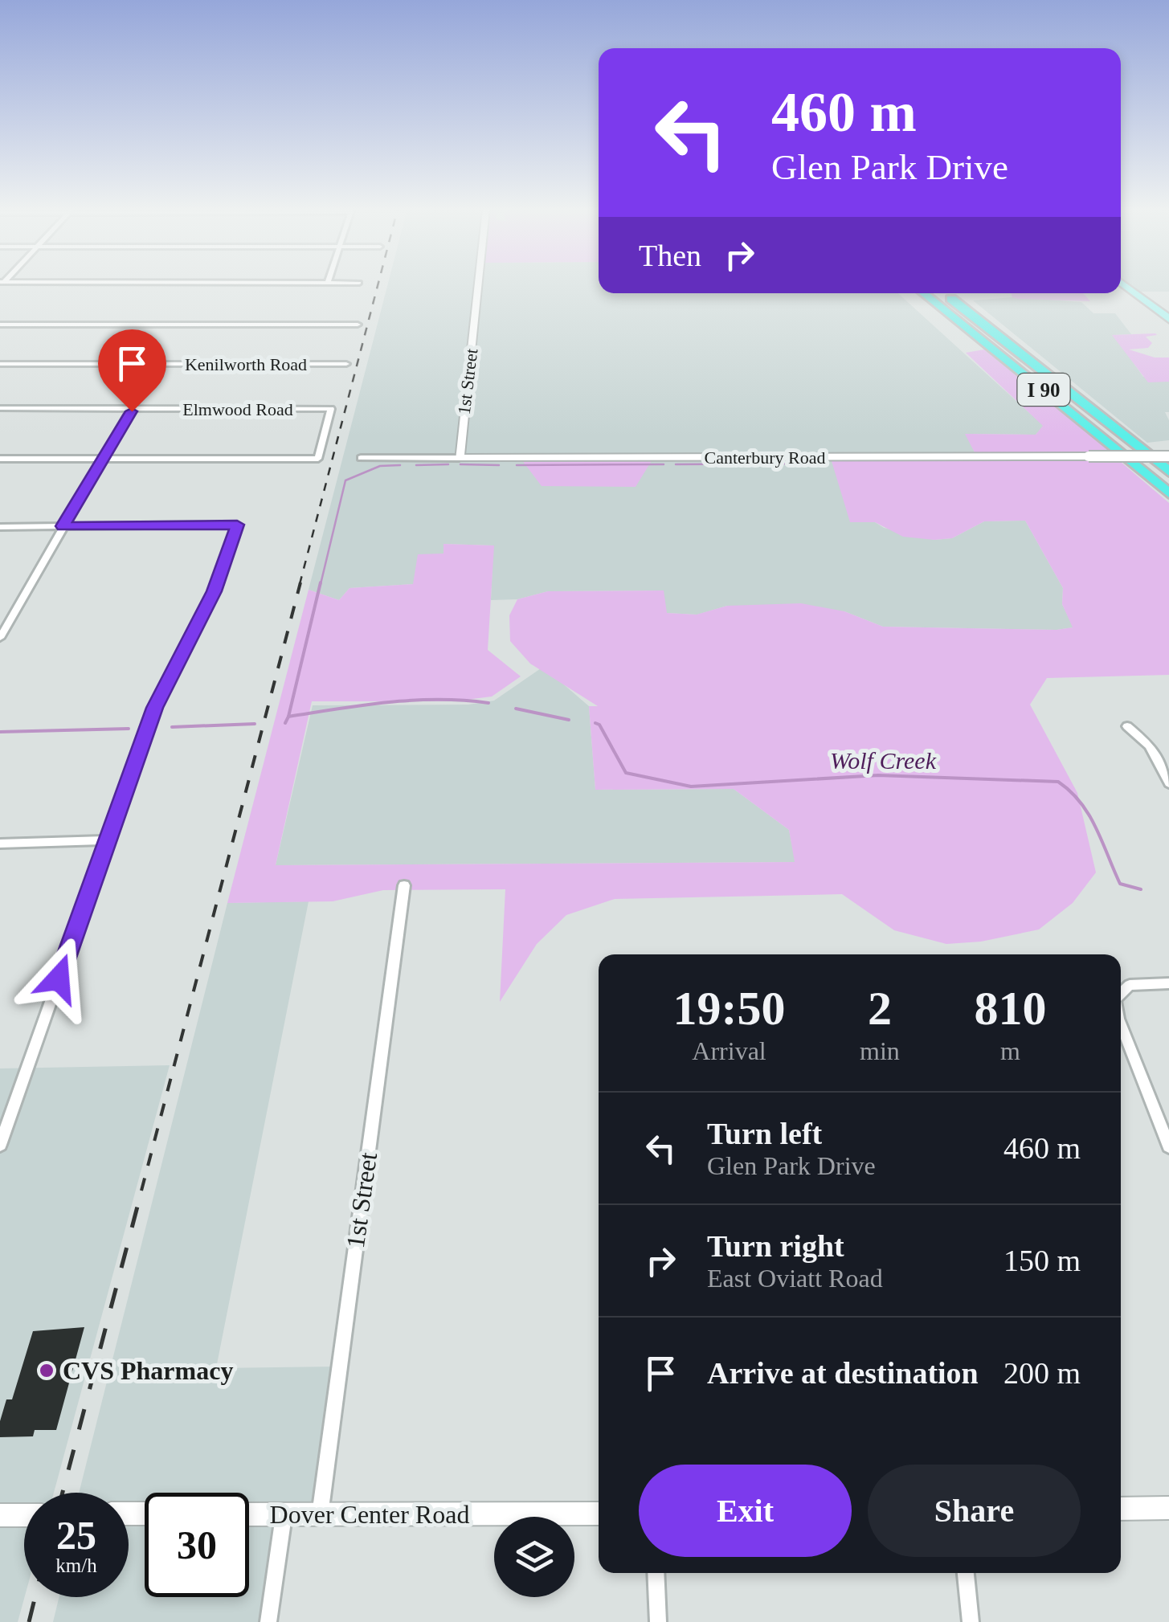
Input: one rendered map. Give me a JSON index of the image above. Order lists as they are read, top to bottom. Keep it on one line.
{"streets":{"highway":["I 90"],"street":["Kenilworth Road","1st Street","Elmwood Road","Canterbury Road","Dover Center Road"]},"crossings":[["1st Street","Canterbury Road"],["1st Street","Dover Center Road"]],"water":["Wolf Creek"],"places":["CVS Pharmacy"],"page":{"turn":["460 m","Glen Park Drive"],"then":"Then","eta":["19:50","Arrival","2","min","810","m"],"list":[{"name":"Turn left","note":"Glen Park Drive","value":"460 m"},{"name":"Turn right","note":"East Oviatt Road","value":"150 m"},{"name":"Arrive at destination","value":"200 m"}],"buttons":["Exit","Share"],"speed":"25 km/h","limit":"30"}}
